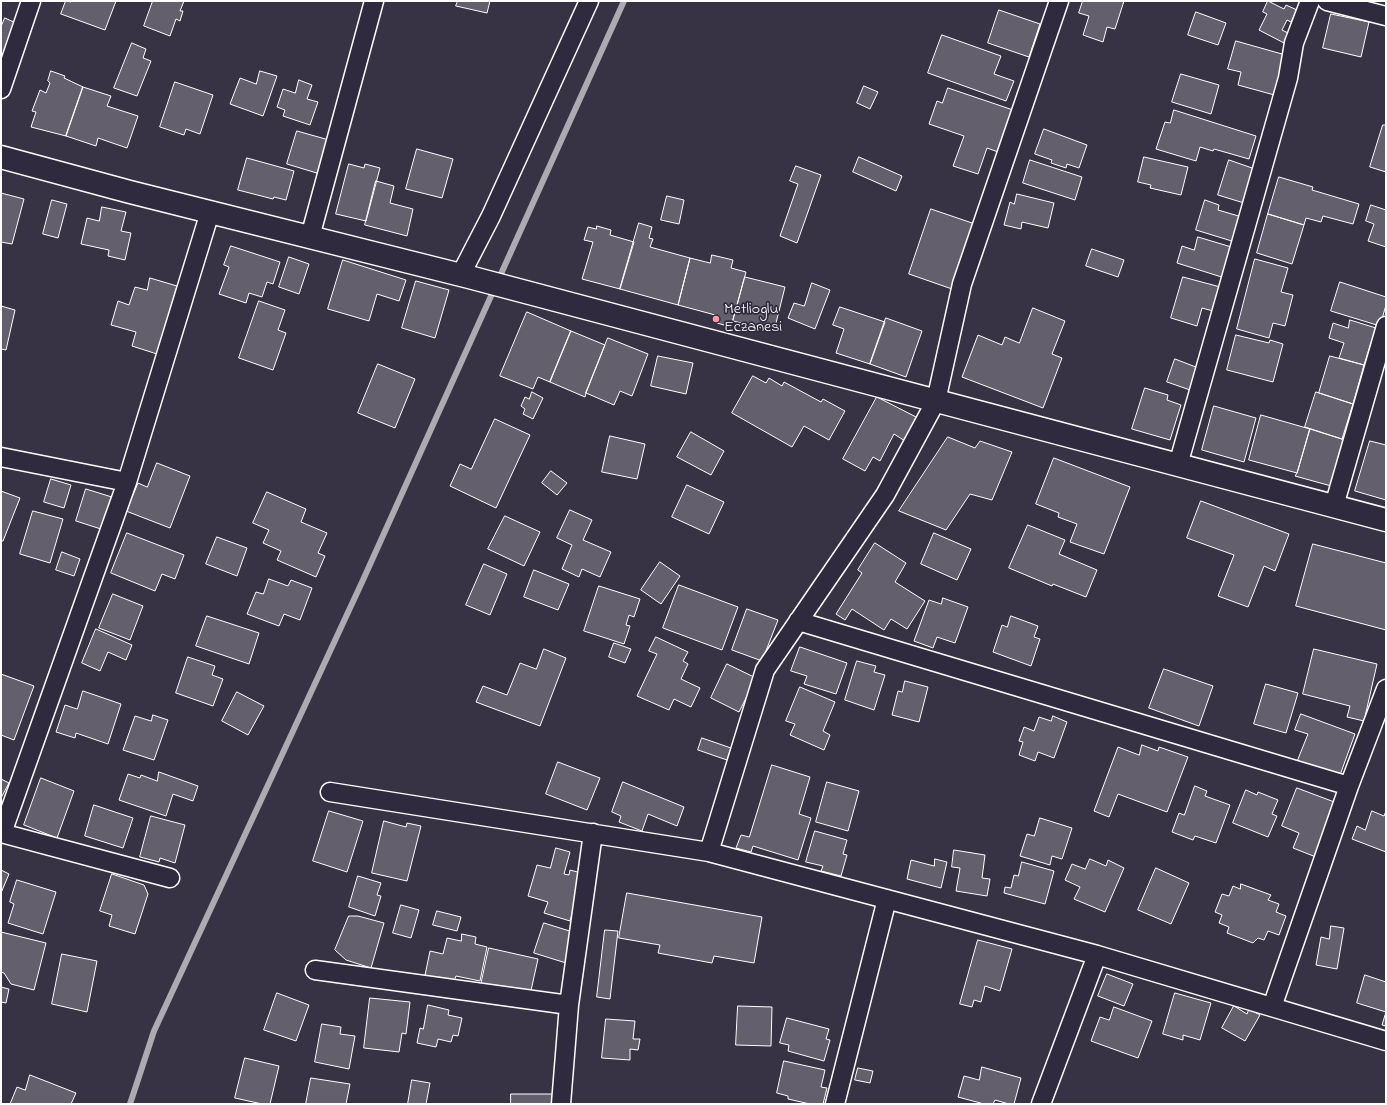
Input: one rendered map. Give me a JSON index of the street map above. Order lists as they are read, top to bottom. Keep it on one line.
{"places":["Metlioglu Eczanesi"]}
